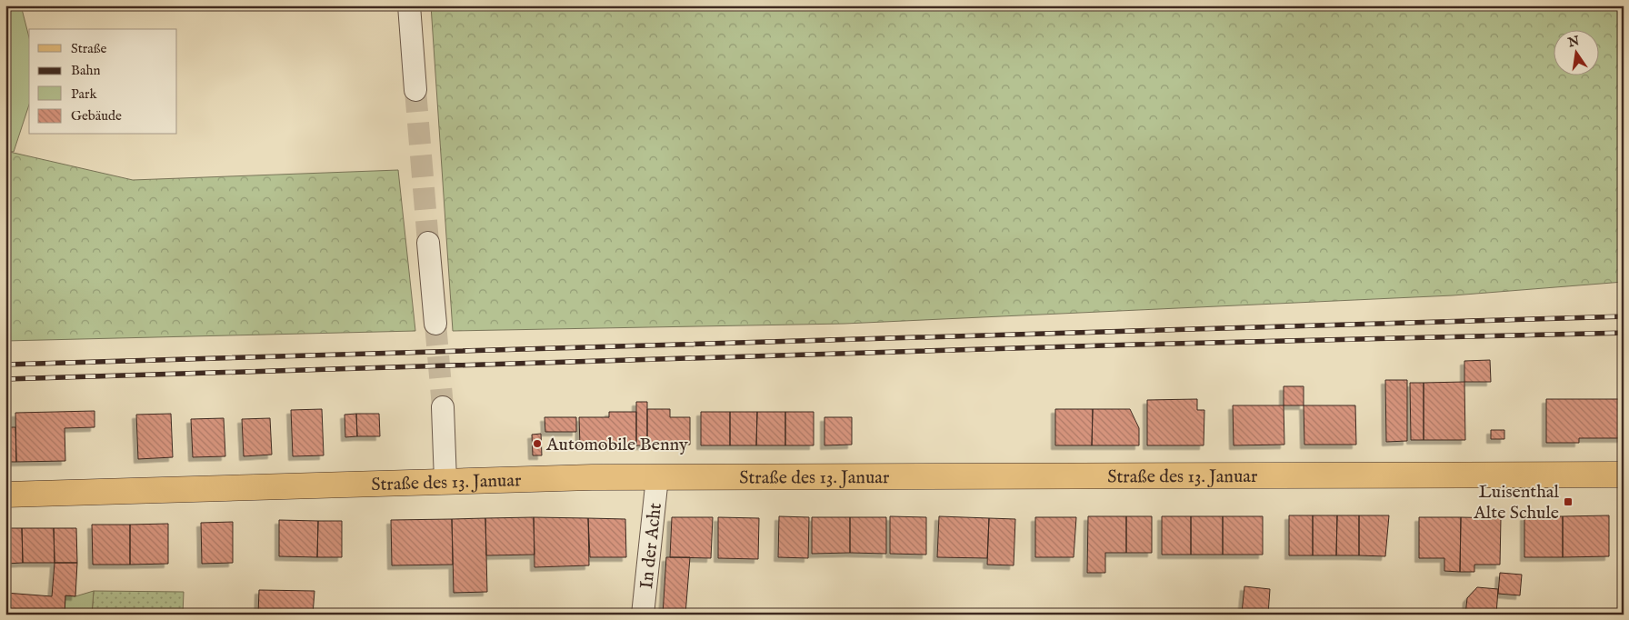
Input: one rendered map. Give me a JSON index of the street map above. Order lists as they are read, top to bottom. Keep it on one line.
{"streets":{"main road":["Straße des 13. Januar"],"street":["In der Acht"]},"crossings":[["Straße des 13. Januar","In der Acht"]],"places":{"other":["Automobile Benny"],"transit":["Luisenthal Alte Schule"]},"legend":["Straße","Bahn","Park","Gebäude"],"north":"top"}
